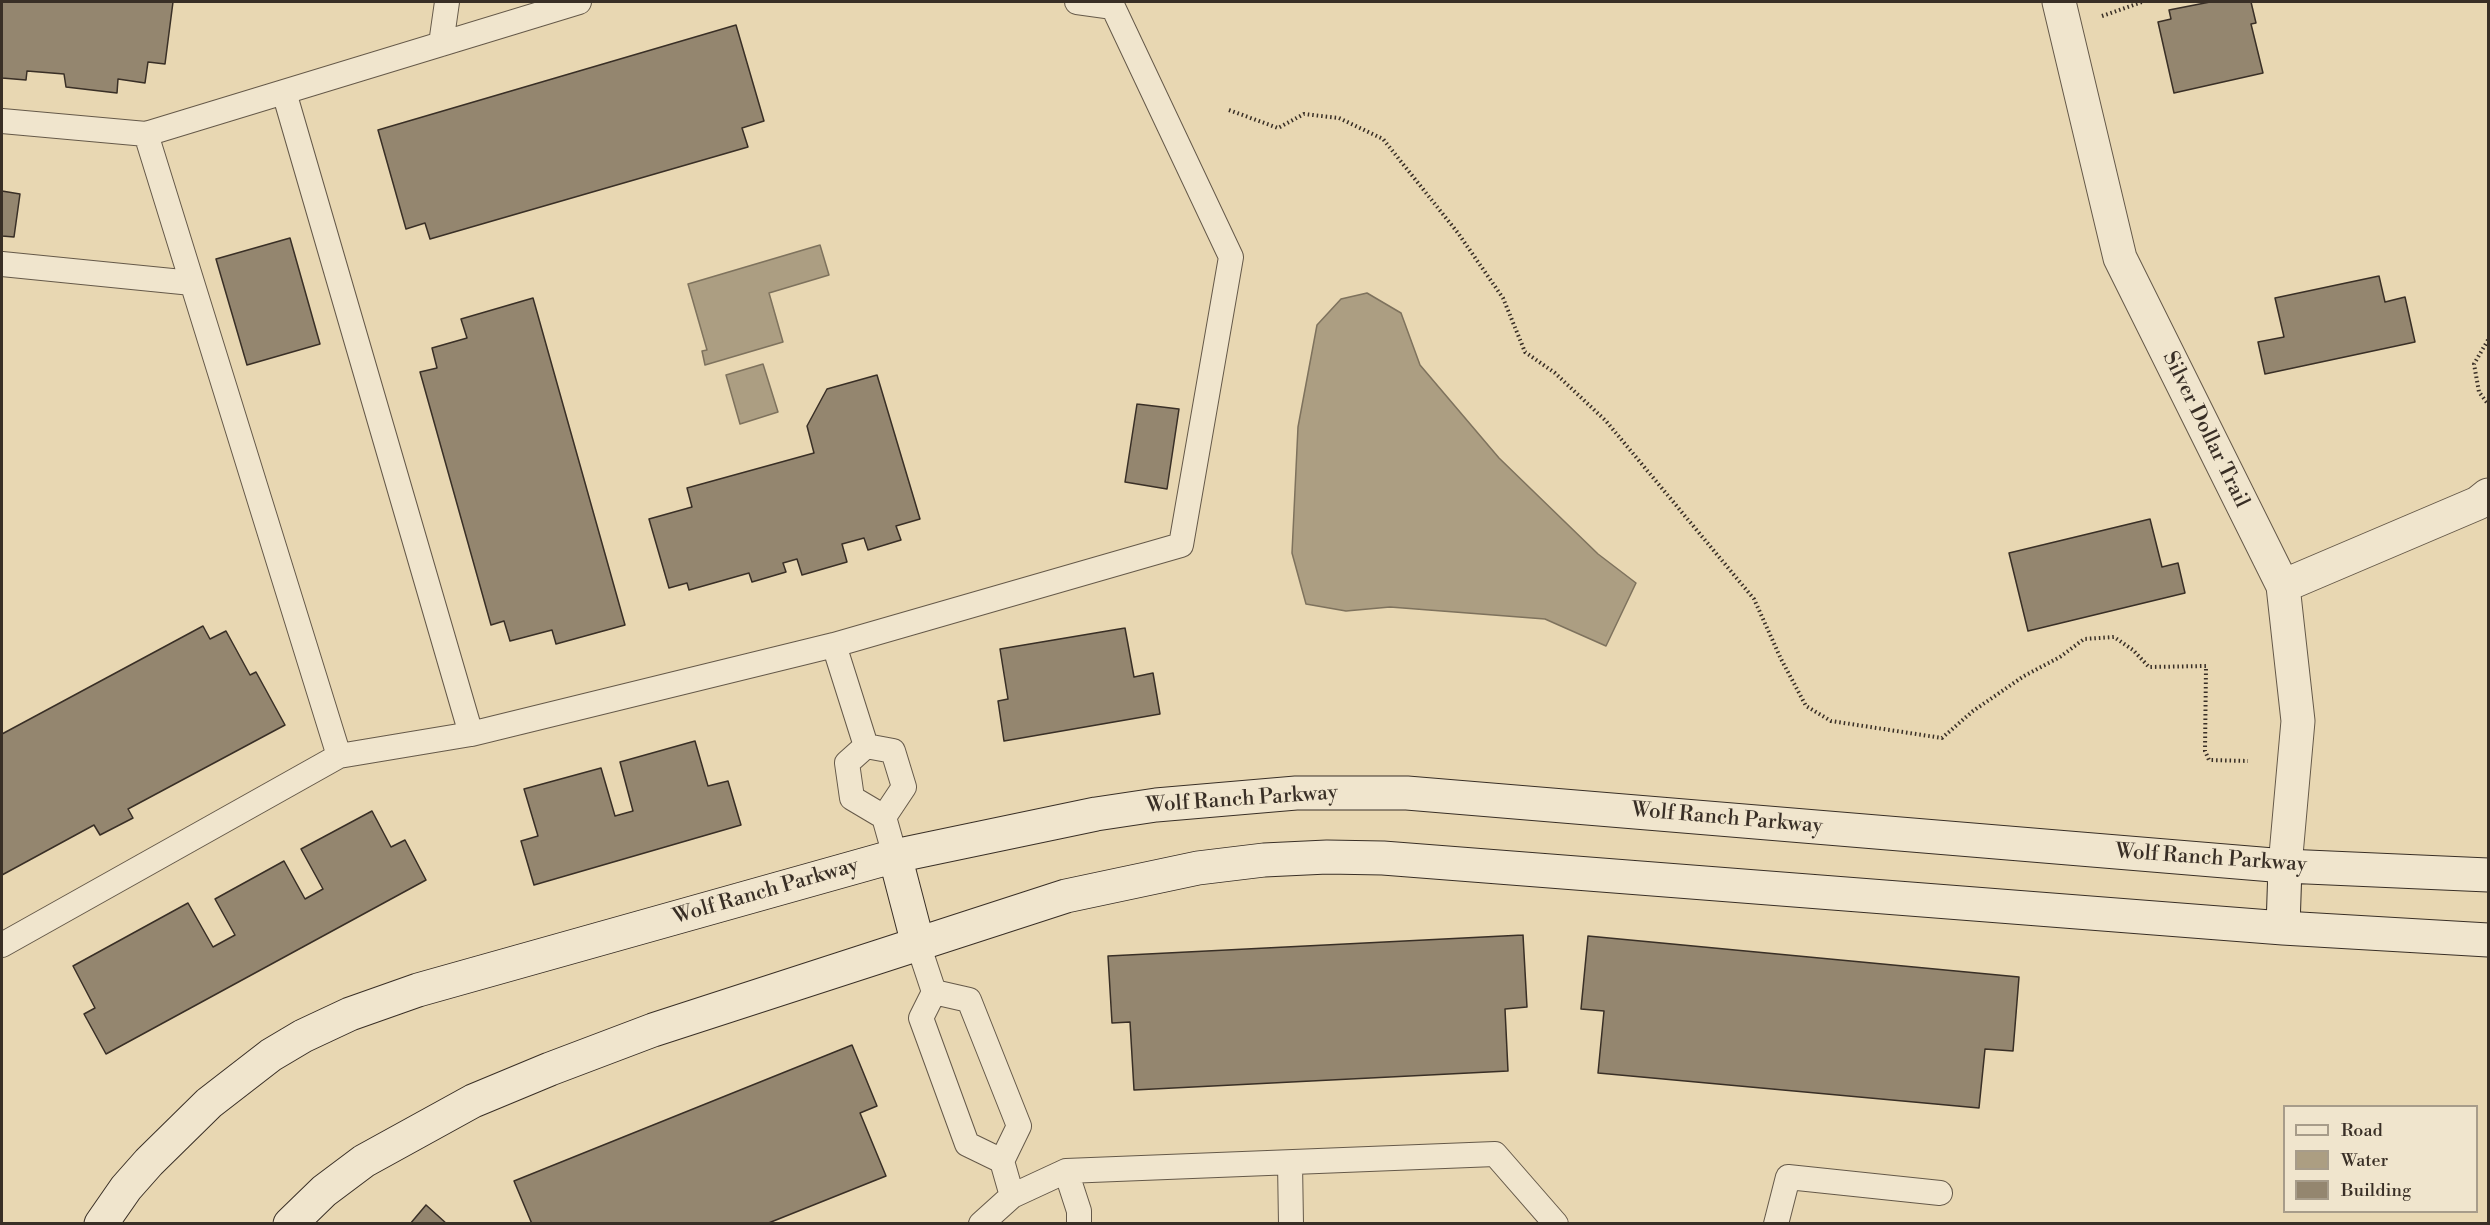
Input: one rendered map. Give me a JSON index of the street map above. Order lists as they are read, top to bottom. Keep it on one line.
{"streets":{"street":["Silver Dollar Trail","Wolf Ranch Parkway"]},"crossings":[["Silver Dollar Trail","Wolf Ranch Parkway"]],"legend":["Road","Water","Building"]}
